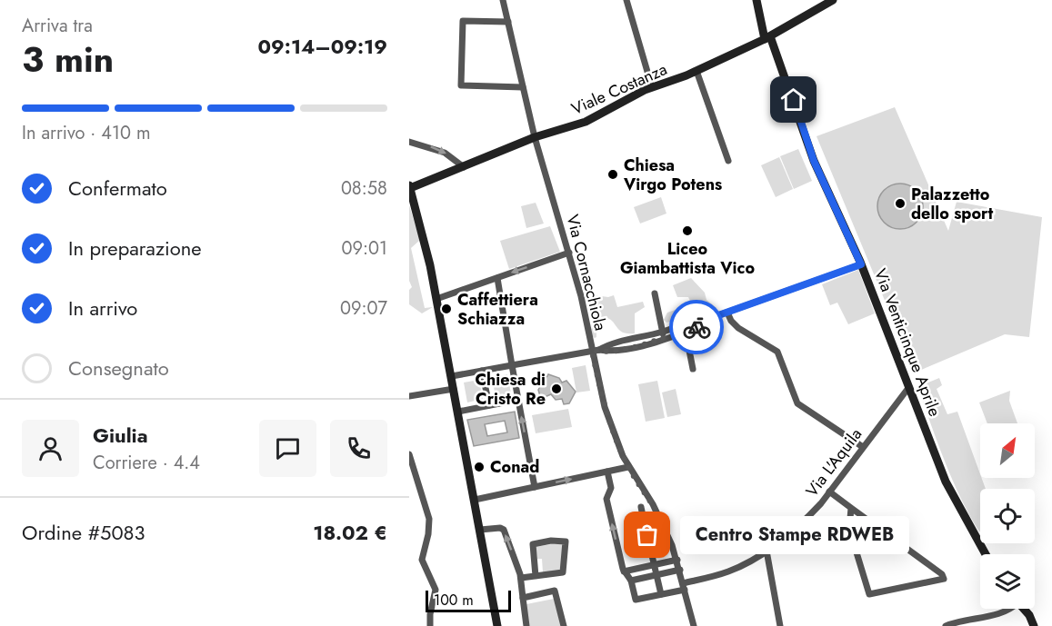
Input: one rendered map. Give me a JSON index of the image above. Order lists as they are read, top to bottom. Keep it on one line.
{"streets":{"street":["Viale Costanza","Via Cornacchiola","Via Venticinque Aprile","Via L'Aquila"]},"crossings":[["Viale Costanza","Via Cornacchiola"],["Viale Costanza","Via Venticinque Aprile"],["Via Cornacchiola","Via L'Aquila"],["Via Venticinque Aprile","Via L'Aquila"]],"places":["Chiesa Virgo Potens","Palazzetto dello sport","Liceo Giambattista Vico","Caffettiera Schiazza","Chiesa di Cristo Re","Conad","Centro Stampe RDWEB"],"scale_bar":"100 m","north":"top right","page":{"heading":["3 min","Arriva tra","09:14–09:19"],"panel":["Giulia","Corriere · 4.4","Ordine #5083","18.02 €"],"bar":"In arrivo · 410 m","list":[["Confermato","08:58"],["In preparazione","09:01"],["In arrivo","09:07"],"Consegnato"],"bubble":"Centro Stampe RDWEB","scale":"100 m"}}
